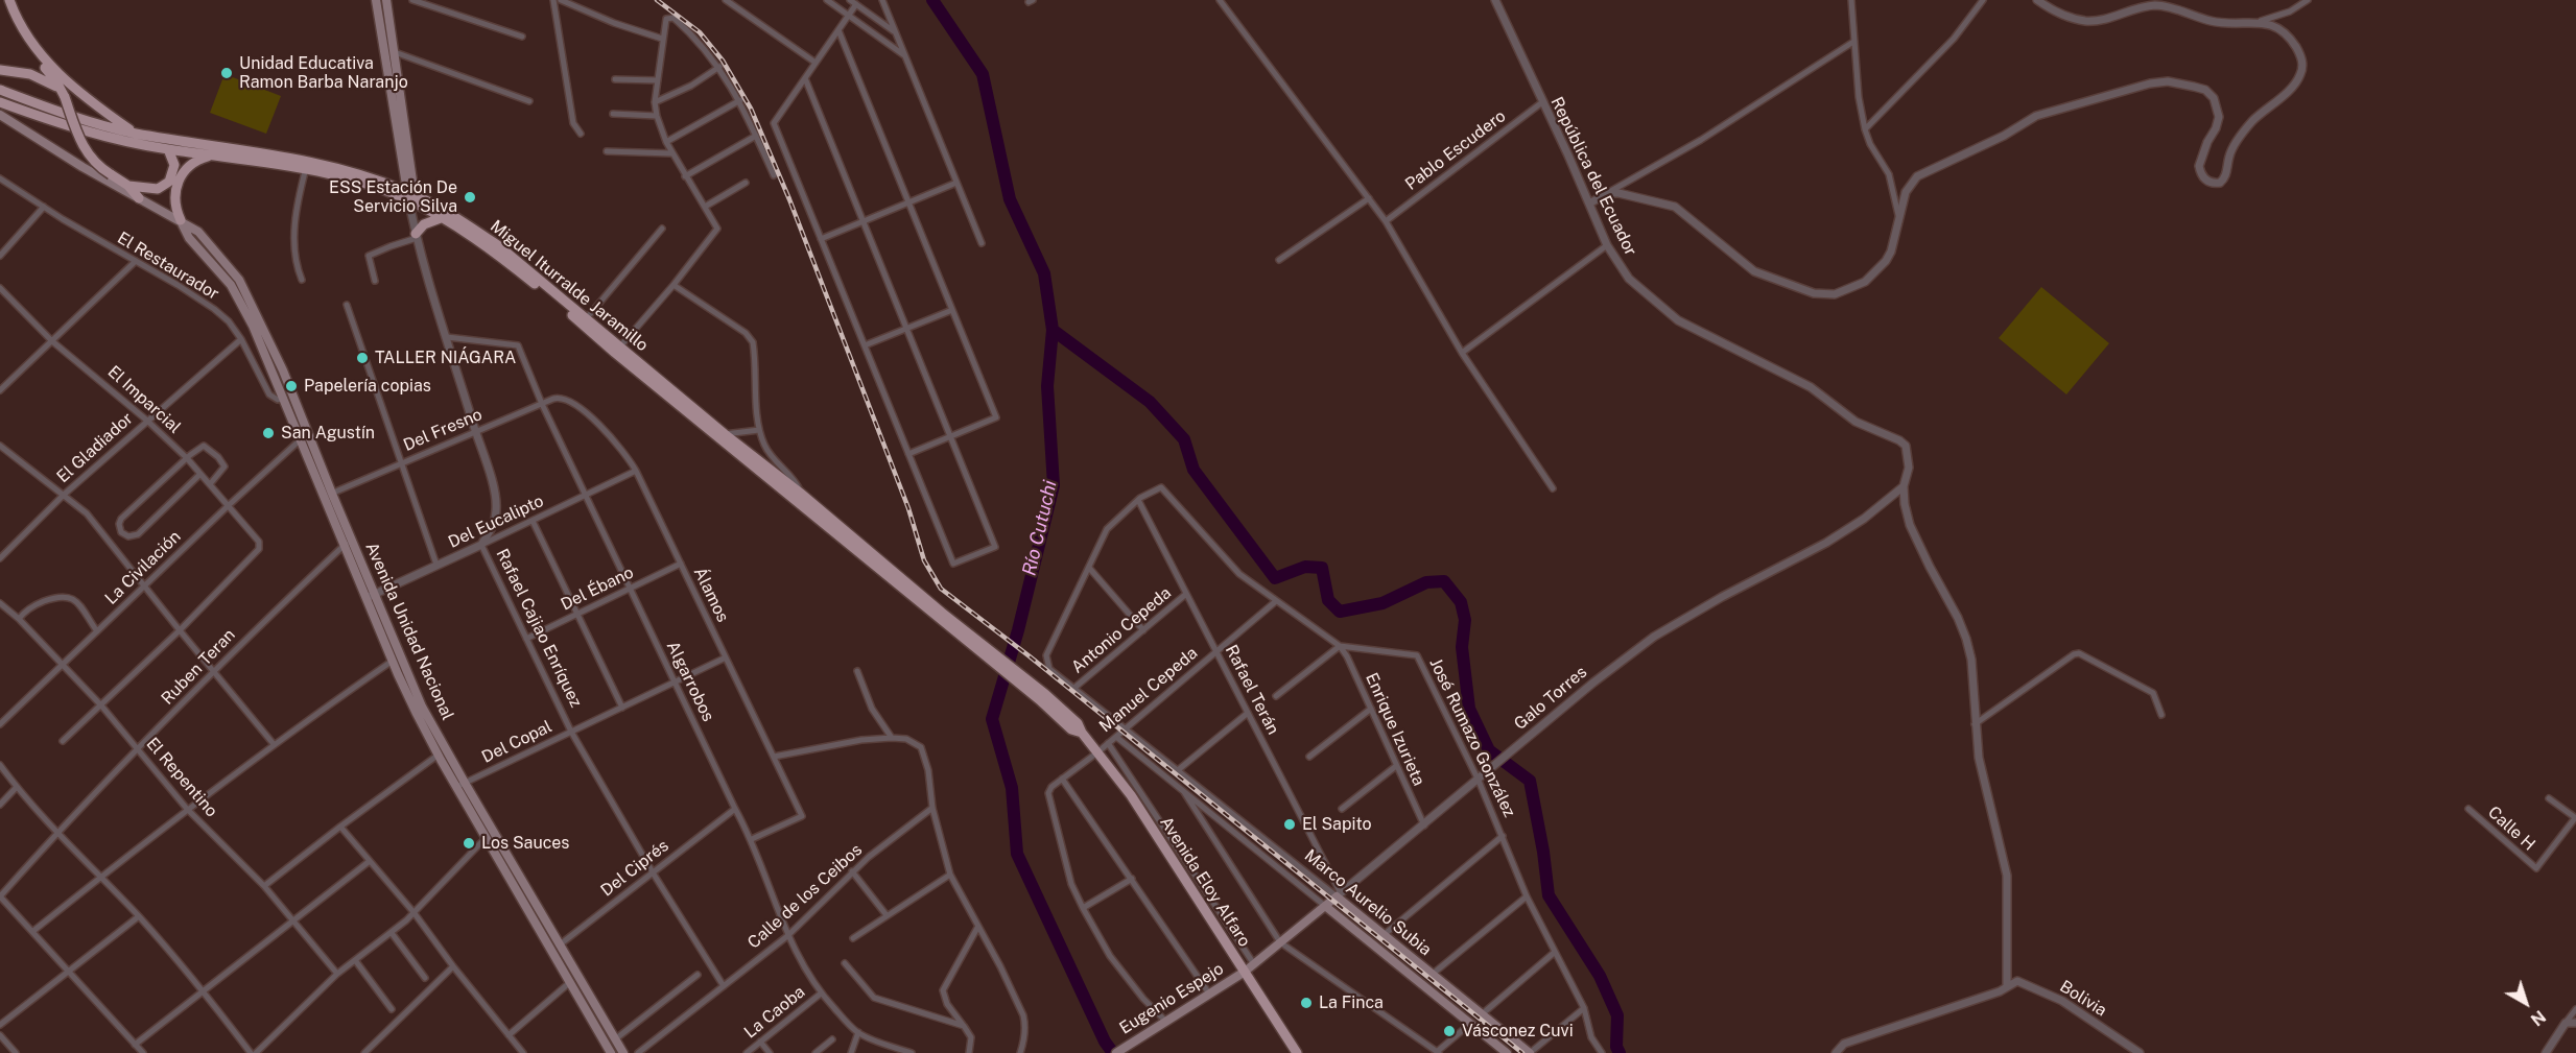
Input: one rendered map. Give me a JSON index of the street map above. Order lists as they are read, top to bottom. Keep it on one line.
{"streets":{"main road":["Miguel Iturralde Jaramillo","Rafael Cajiao Enríquez","Avenida Unidad Nacional","Galo Torres","Avenida Eloy Alfaro","Marco Aurelio Subia","Eugenio Espejo"],"street":["Pablo Escudero","República del Ecuador","El Restaurador","El Imparcial","Del Fresno","El Gladiador","Del Eucalipto","La Civilación","Del Ébano","Álamos","Antonio Cepeda","Ruben Teran","Algarrobos","Manuel Cepeda","Rafael Terán","Enrique Izurieta","José Rumazo González","Del Copal","El Repentino","Calle H","Del Ciprés","Calle de los Ceibos","Bolivia","La Caoba"]},"crossings":[["Pablo Escudero","República del Ecuador"],["República del Ecuador","Galo Torres"],["República del Ecuador","Bolivia"],["El Restaurador","El Gladiador"],["El Restaurador","Avenida Unidad Nacional"],["Miguel Iturralde Jaramillo","Rafael Cajiao Enríquez"],["Miguel Iturralde Jaramillo","Avenida Eloy Alfaro"],["El Imparcial","El Gladiador"],["El Imparcial","La Civilación"],["Del Fresno","Álamos"],["Del Fresno","Rafael Cajiao Enríquez"],["Del Fresno","Avenida Unidad Nacional"],["Del Fresno","Algarrobos"],["Del Eucalipto","Álamos"],["Del Eucalipto","Rafael Cajiao Enríquez"],["Del Eucalipto","Avenida Unidad Nacional"],["Del Eucalipto","Algarrobos"],["La Civilación","Avenida Unidad Nacional"],["La Civilación","El Repentino"],["Del Ébano","Álamos"],["Del Ébano","Rafael Cajiao Enríquez"],["Del Ébano","Algarrobos"],["Álamos","Algarrobos"],["Álamos","Del Copal"],["Rafael Cajiao Enríquez","Algarrobos"],["Rafael Cajiao Enríquez","Del Copal"],["Rafael Cajiao Enríquez","Del Ciprés"],["Rafael Cajiao Enríquez","Calle de los Ceibos"],["Antonio Cepeda","Rafael Terán"],["Antonio Cepeda","Marco Aurelio Subia"],["Avenida Unidad Nacional","Ruben Teran"],["Avenida Unidad Nacional","Del Copal"],["Avenida Unidad Nacional","Del Ciprés"],["Ruben Teran","El Repentino"],["Algarrobos","Del Copal"],["Algarrobos","Del Ciprés"],["Algarrobos","Calle de los Ceibos"],["Algarrobos","La Caoba"],["Manuel Cepeda","Rafael Terán"],["Manuel Cepeda","José Rumazo González"],["Manuel Cepeda","Avenida Eloy Alfaro"],["Manuel Cepeda","Marco Aurelio Subia"],["Rafael Terán","Galo Torres"],["Rafael Terán","José Rumazo González"],["Rafael Terán","Marco Aurelio Subia"],["Galo Torres","Enrique Izurieta"],["Galo Torres","José Rumazo González"],["Galo Torres","Avenida Eloy Alfaro"],["Galo Torres","Marco Aurelio Subia"],["Galo Torres","Eugenio Espejo"],["Enrique Izurieta","José Rumazo González"],["Avenida Eloy Alfaro","Eugenio Espejo"]],"water":["Río Cutuchi"],"places":["Unidad Educativa Ramon Barba Naranjo","ESS Estación De Servicio Silva","TALLER NIÁGARA","Papelería copias","San Agustín","El Sapito","Los Sauces","La Finca","Vásconez Cuvi"],"north":"bottom right"}
